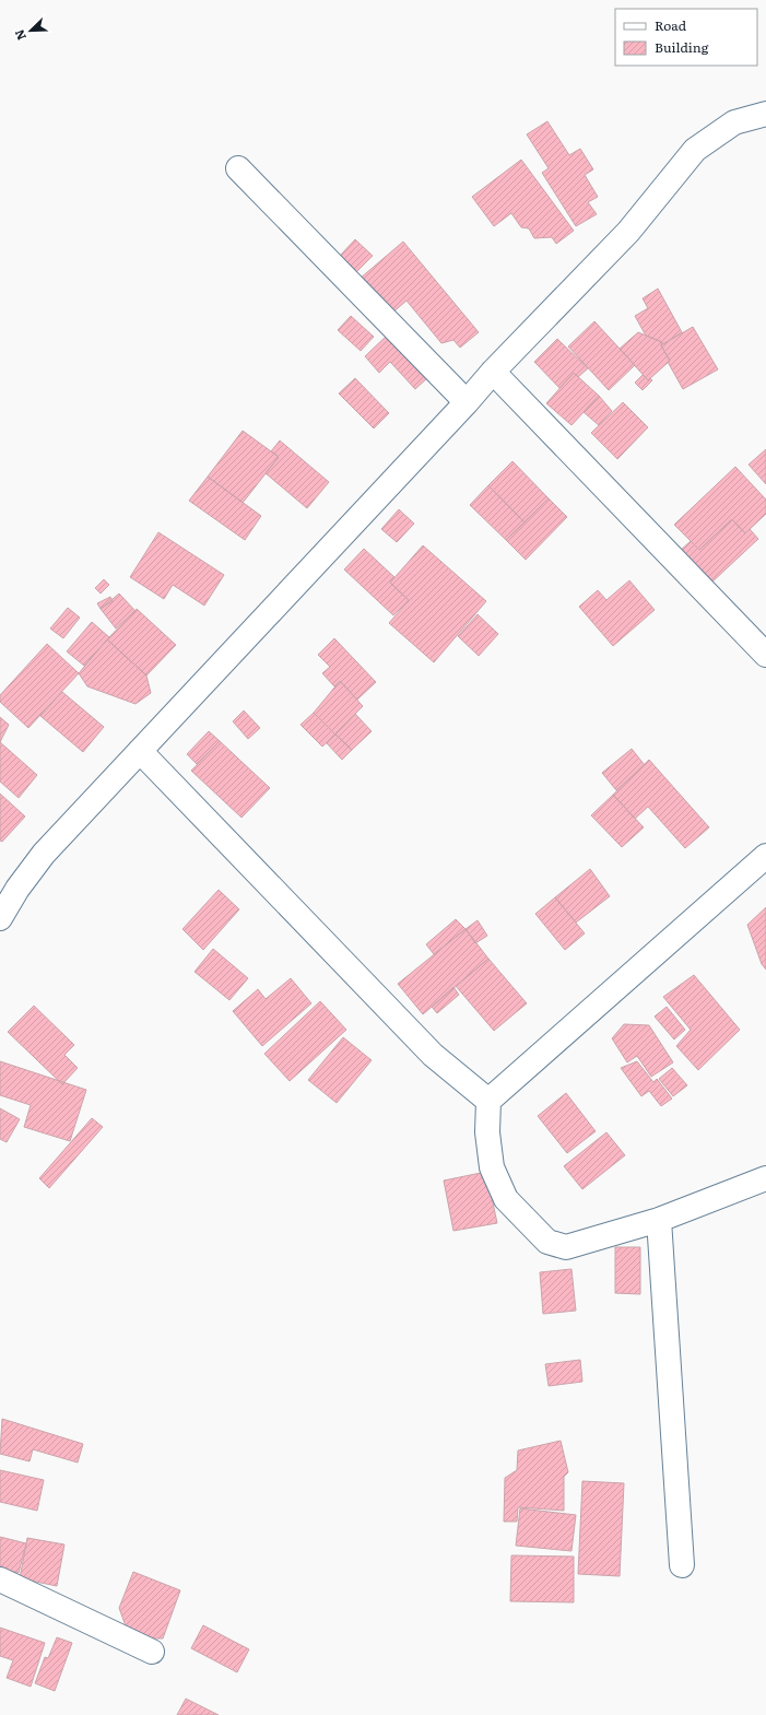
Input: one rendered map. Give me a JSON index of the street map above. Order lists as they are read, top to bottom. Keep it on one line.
{"legend":["Road","Building"],"north":"bottom left"}
